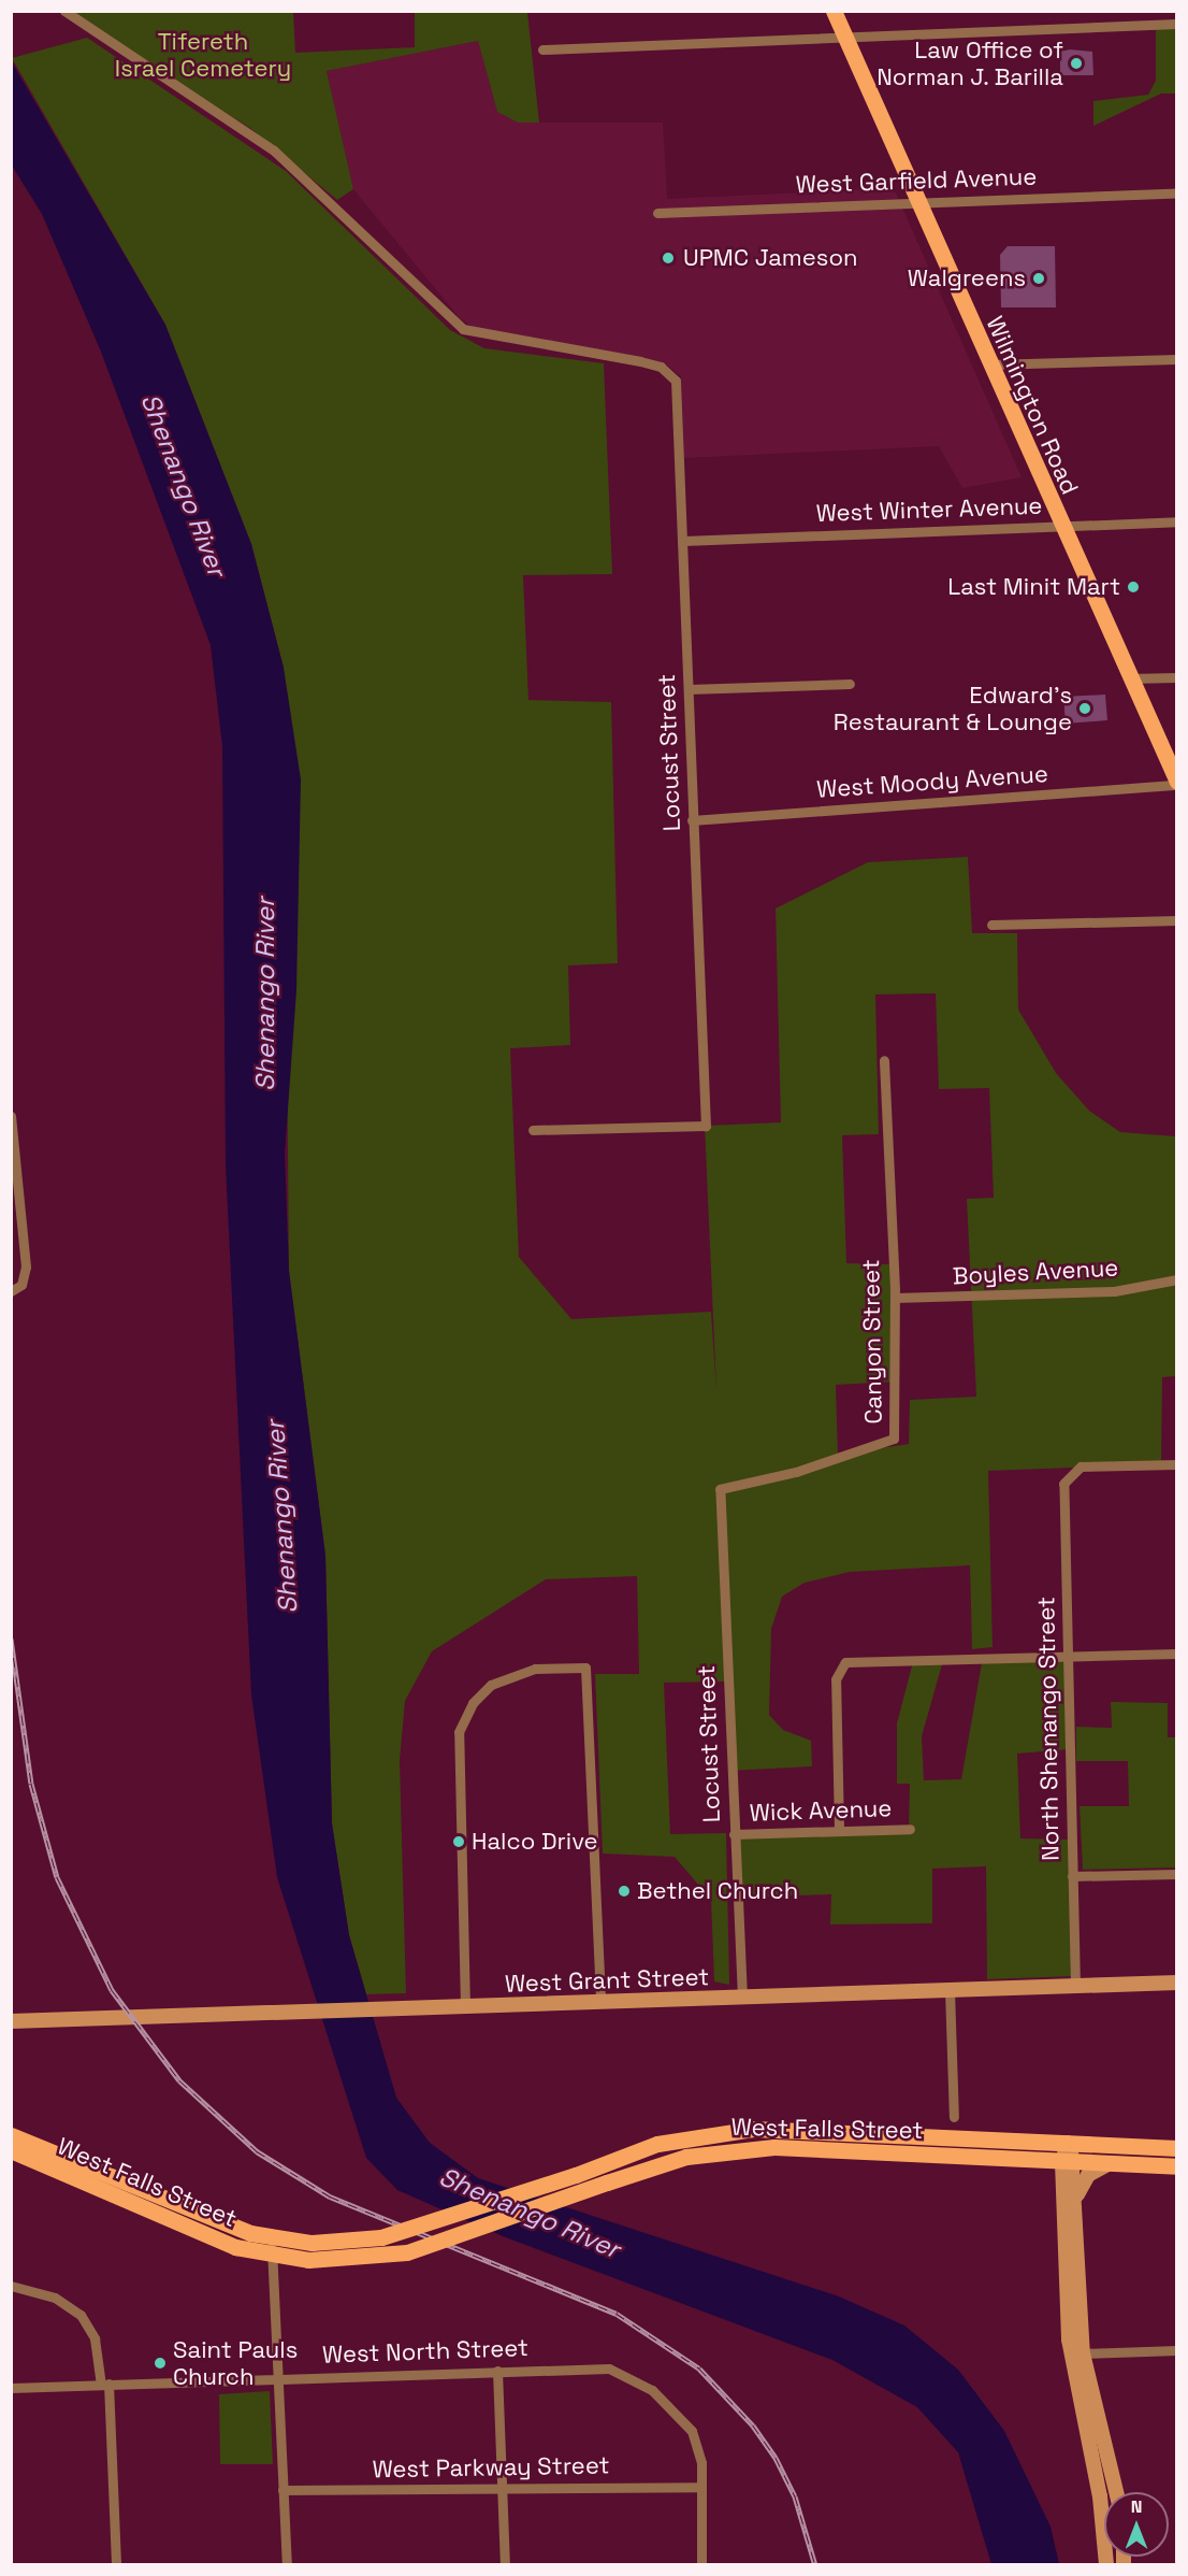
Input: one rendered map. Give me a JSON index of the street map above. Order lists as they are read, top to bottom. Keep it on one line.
{"streets":{"main road":["Wilmington Road","West Falls Street"],"street":["West Garfield Avenue","West Winter Avenue","Locust Street","West Moody Avenue","Boyles Avenue","Canyon Street","North Shenango Street","Wick Avenue","West Grant Street","West North Street","West Parkway Street"]},"crossings":[["West Garfield Avenue","Wilmington Road"],["Wilmington Road","West Winter Avenue"],["Wilmington Road","West Moody Avenue"],["West Winter Avenue","Locust Street"],["Locust Street","West Moody Avenue"],["Locust Street","Canyon Street"],["Locust Street","Wick Avenue"],["Locust Street","West Grant Street"],["Boyles Avenue","Canyon Street"],["North Shenango Street","West Grant Street"],["West North Street","West Parkway Street"]],"water":["Shenango River"],"parks":["Tifereth Israel Cemetery"],"places":["Law Office of Norman J. Barilla","UPMC Jameson","Walgreens","Last Minit Mart","Edward's Restaurant & Lounge","Halco Drive","Bethel Church","Saint Pauls Church"],"north":"top"}
